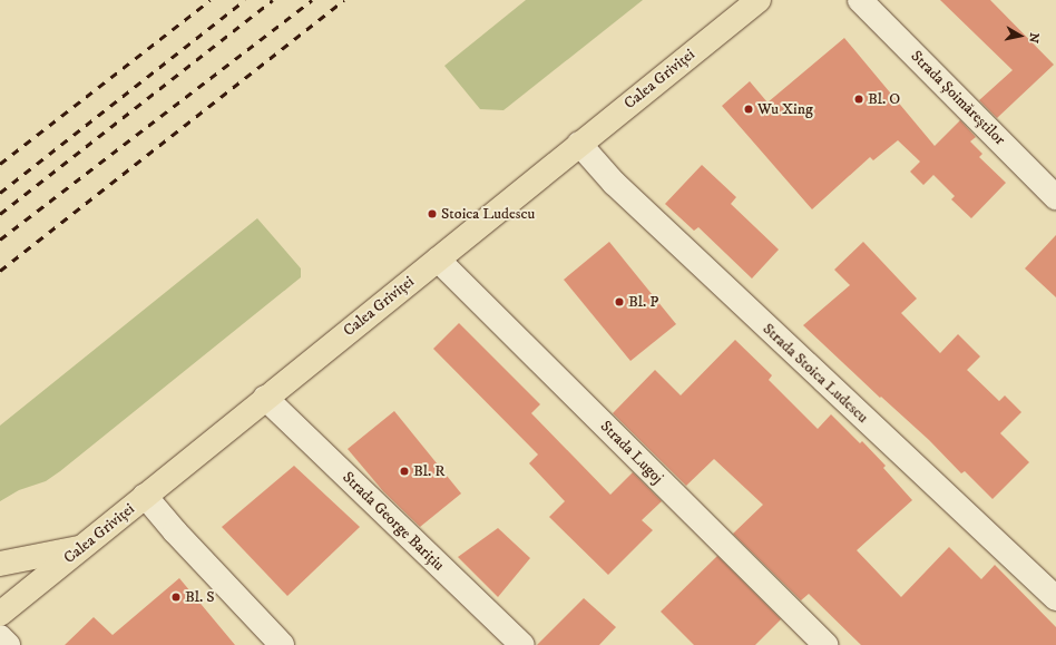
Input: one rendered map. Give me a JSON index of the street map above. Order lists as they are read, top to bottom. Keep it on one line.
{"streets":{"main road":["Calea Griviței"],"street":["Strada Șoimăreștilor","Strada Stoica Ludescu","Strada Lugoj","Strada George Barițiu"]},"crossings":[["Calea Griviței","Strada Stoica Ludescu"],["Calea Griviței","Strada Lugoj"],["Calea Griviței","Strada George Barițiu"]],"places":["Bl. O","Wu Xing","Stoica Ludescu","Bl. P","Bl. R","Bl. S"],"north":"right"}
